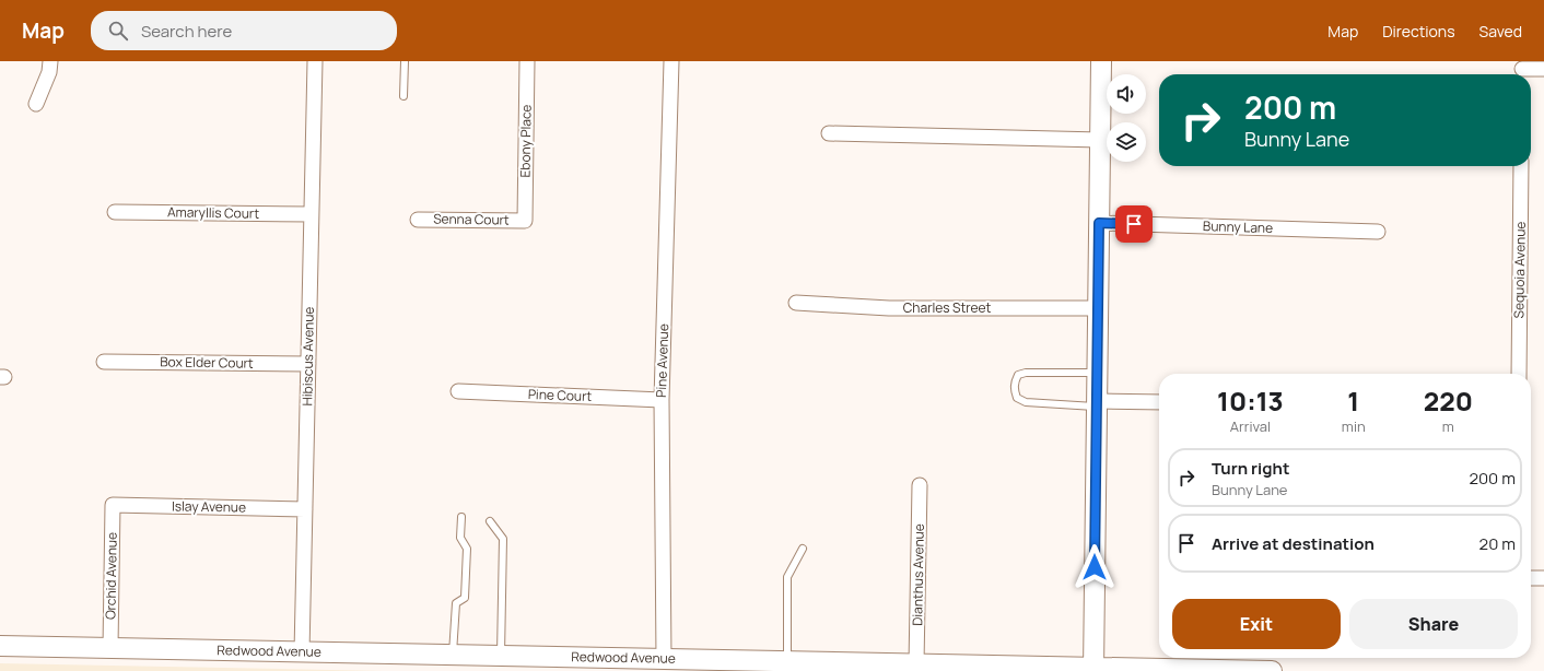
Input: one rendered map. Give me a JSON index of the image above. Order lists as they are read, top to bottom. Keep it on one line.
{"streets":{"street":["Ebony Place","Amaryllis Court","Senna Court","Bunny Lane","Sequoia Avenue","Charles Street","Hibiscus Avenue","Pine Avenue","Box Elder Court","Pine Court","Islay Avenue","Dianthus Avenue","Orchid Avenue","Redwood Avenue"]},"crossings":[["Ebony Place","Senna Court"],["Amaryllis Court","Hibiscus Avenue"],["Hibiscus Avenue","Box Elder Court"],["Hibiscus Avenue","Islay Avenue"],["Hibiscus Avenue","Redwood Avenue"],["Pine Avenue","Pine Court"],["Pine Avenue","Redwood Avenue"],["Islay Avenue","Orchid Avenue"],["Dianthus Avenue","Redwood Avenue"],["Orchid Avenue","Redwood Avenue"]],"page":{"header":"Map","search":"Search here","nav":["Map","Directions","Saved"],"turn":["200 m","Bunny Lane"],"eta":["10:13","Arrival","1","min","220","m"],"list":[{"name":"Turn right","note":"Bunny Lane","value":"200 m"},{"name":"Arrive at destination","value":"20 m"}],"buttons":["Exit","Share"]}}
